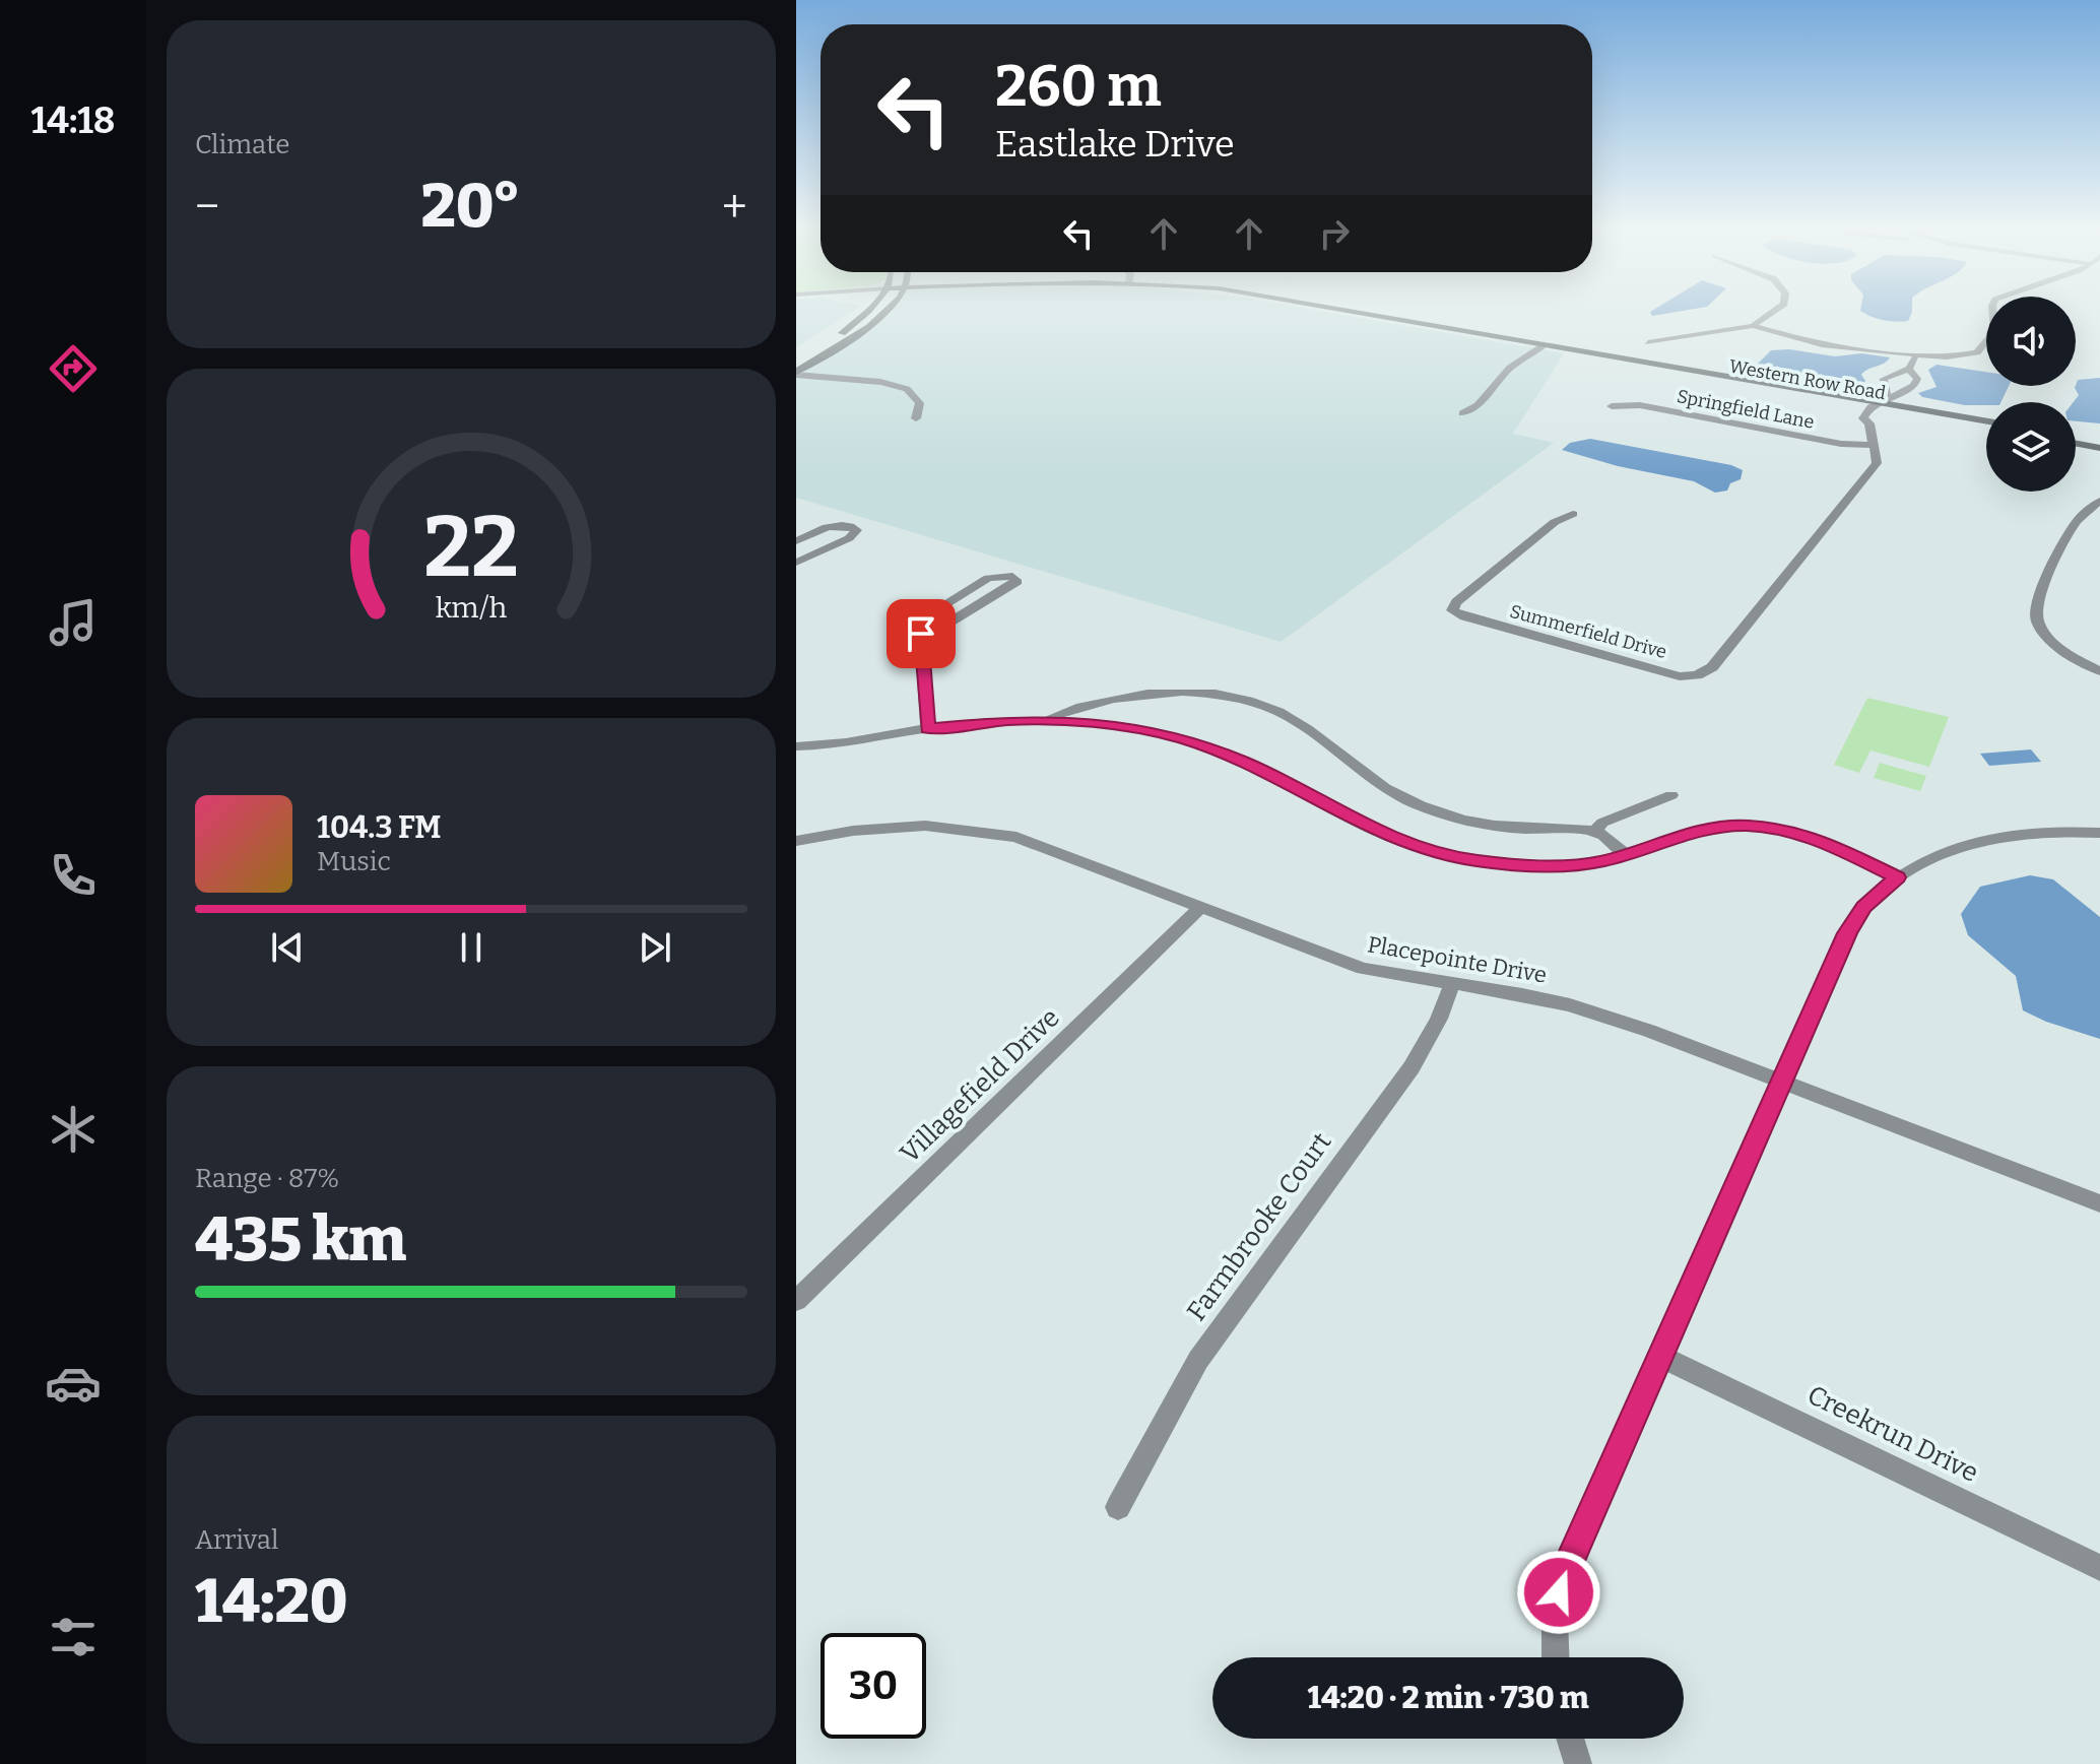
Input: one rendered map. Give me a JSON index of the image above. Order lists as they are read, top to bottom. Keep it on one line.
{"streets":{"street":["Western Row Road","Springfield Lane","Summerfield Drive","Placepointe Drive","Villagefield Drive","Farmbrooke Court","Creekrun Drive"]},"crossings":[["Western Row Road","Summerfield Drive"],["Springfield Lane","Summerfield Drive"],["Placepointe Drive","Villagefield Drive"],["Placepointe Drive","Farmbrooke Court"]],"page":{"tabs":"14:18","tile":["Climate",["Range · 87%","435 km"],["Arrival","14:20"]],"turn":["260 m","Eastlake Drive"],"heat":["−","20°","+"],"song":["104.3 FM","Music"],"limit":"30","trip":"14:20 · 2 min · 730 m","gauge":["22","km/h"]}}
